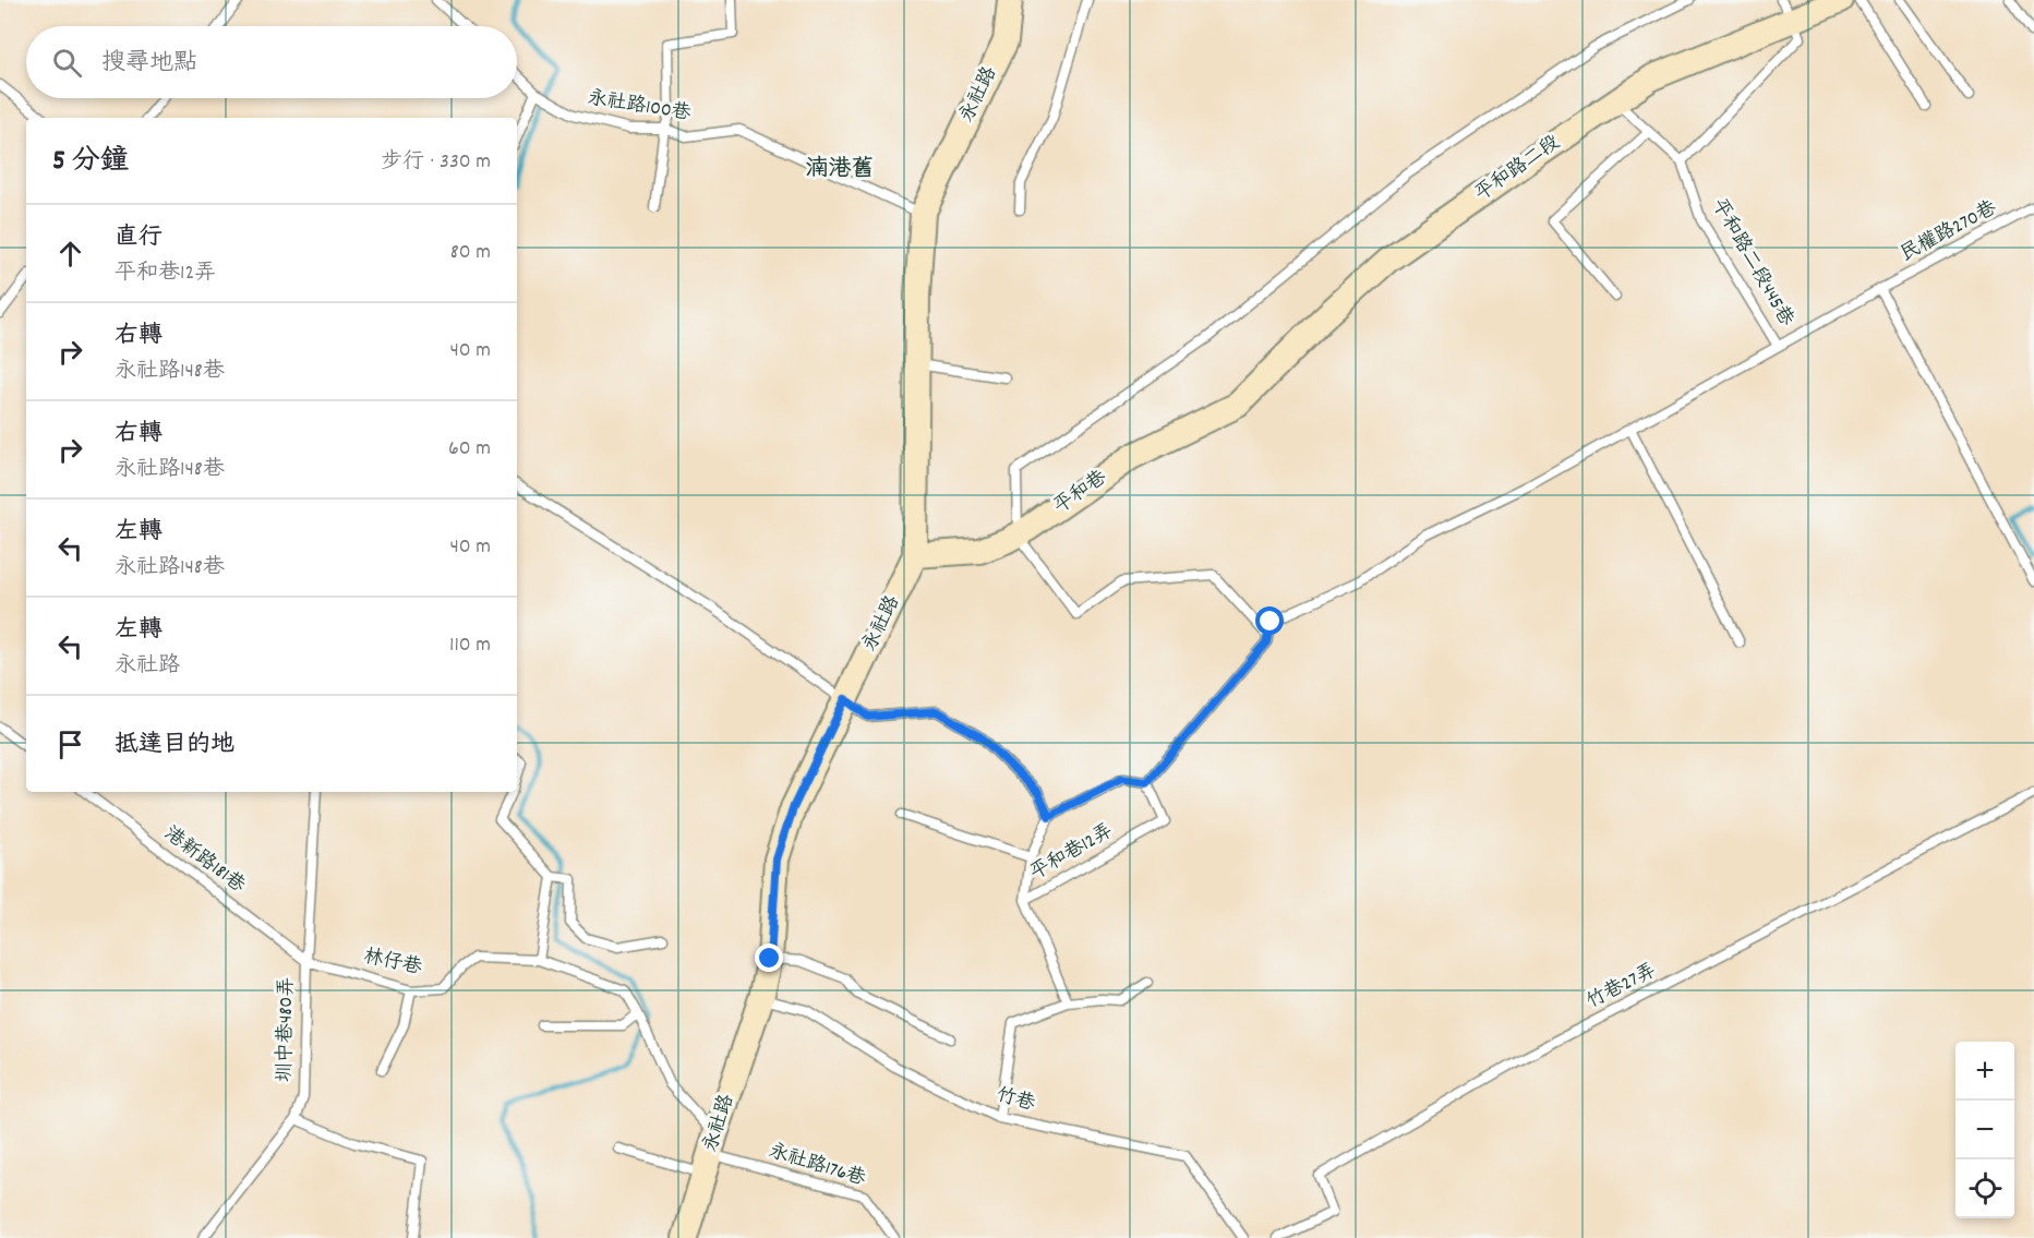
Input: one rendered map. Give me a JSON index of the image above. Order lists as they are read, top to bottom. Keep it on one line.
{"streets":{"street":["永社路","平和路二段","平和巷"],"lane":["永社路100巷","民權路270巷","平和路二段445巷","平和巷12弄","港新路181巷","林仔巷","竹巷27弄","圳中巷480弄","竹巷","永社路176巷"]},"crossings":[["永社路","永社路100巷"],["永社路","平和巷"],["永社路","林仔巷"],["永社路","竹巷"],["永社路","永社路176巷"],["平和路二段","平和巷"],["民權路270巷","平和路二段445巷"],["港新路181巷","林仔巷"],["港新路181巷","圳中巷480弄"],["林仔巷","圳中巷480弄"],["林仔巷","永社路176巷"]],"districts":["湳港舊"],"page":{"search":"搜尋地點","heading":["5 分鐘","步行 · 330 m"],"list":[["直行","平和巷12弄","80 m"],["右轉","永社路148巷","40 m"],["右轉","永社路148巷","60 m"],["左轉","永社路148巷","40 m"],["左轉","永社路","110 m"],"抵達目的地"],"map_buttons":["+","−"]}}
